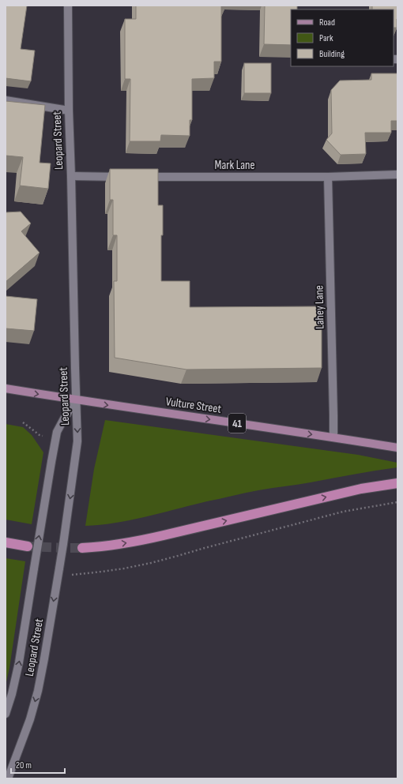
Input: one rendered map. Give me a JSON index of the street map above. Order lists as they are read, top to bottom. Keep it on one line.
{"streets":{"main road":["Leopard Street","Mark Lane","Lahey Lane","Vulture Street","41"]},"crossings":[["Leopard Street","Vulture Street"],["Mark Lane","Lahey Lane"],["Lahey Lane","Vulture Street"]],"one_way":["Vulture Street"],"legend":["Road","Park","Building"],"scale_bar":"20 m"}
